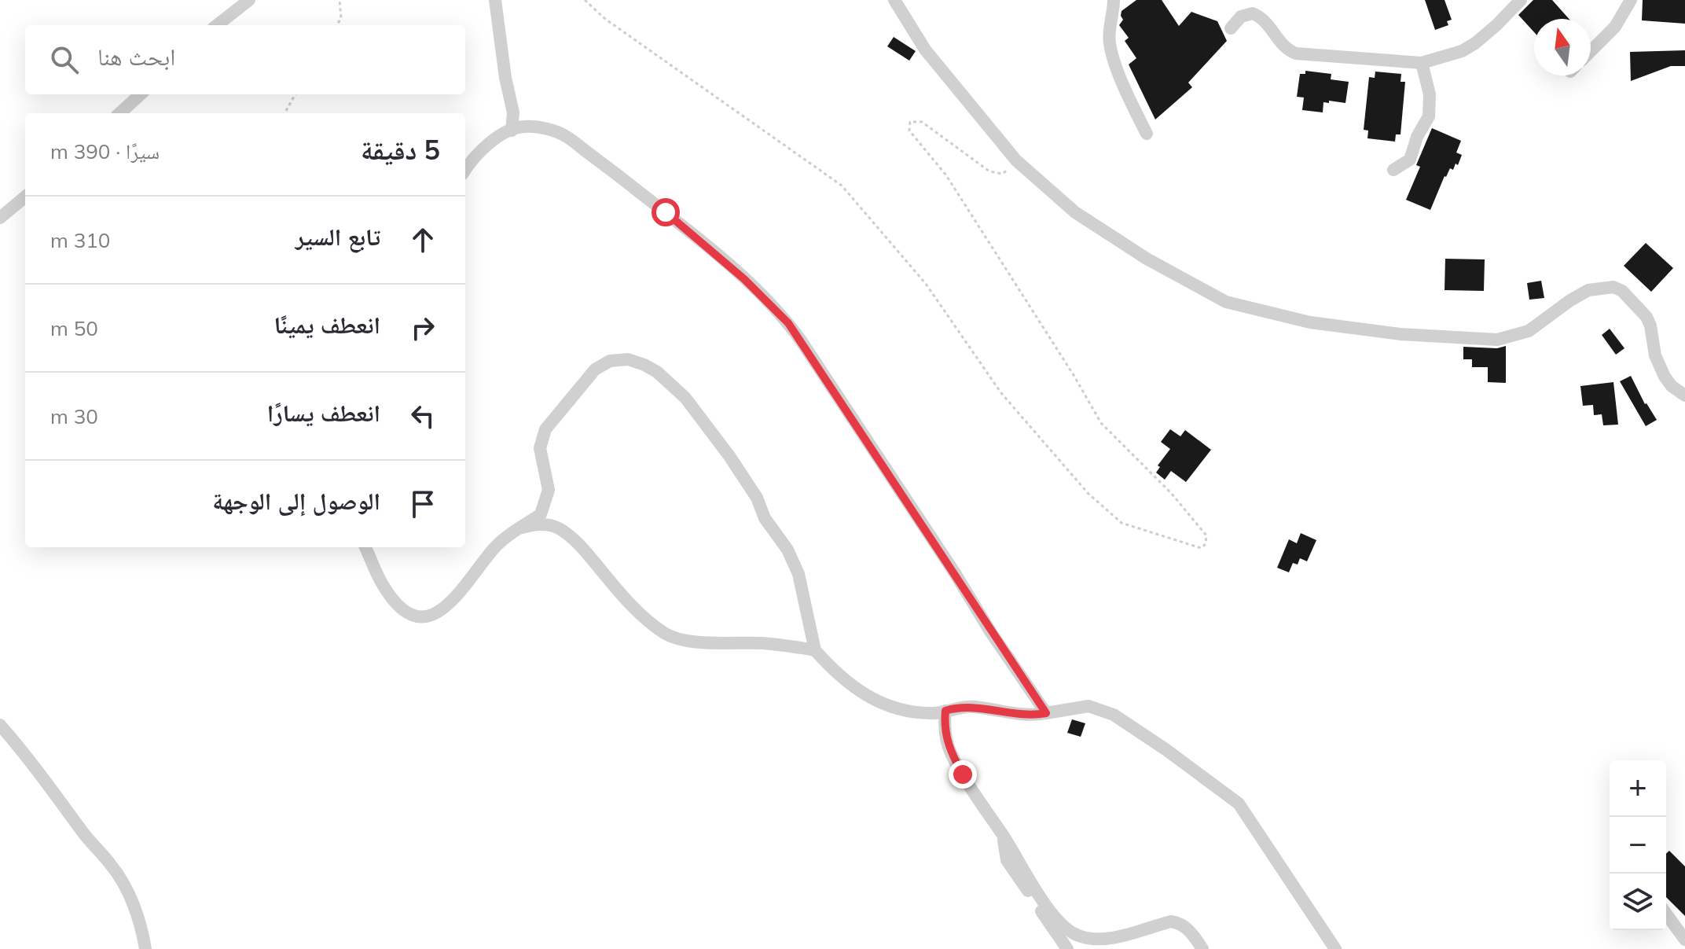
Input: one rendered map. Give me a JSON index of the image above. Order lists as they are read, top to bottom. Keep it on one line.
{"north":"top","page":{"search":"ابحث هنا","heading":["5 دقيقة","سيرًا · 390 m"],"list":[["تابع السير","310 m"],["انعطف يمينًا","50 m"],["انعطف يسارًا","30 m"],"الوصول إلى الوجهة"],"map_buttons":["+","−"]}}
